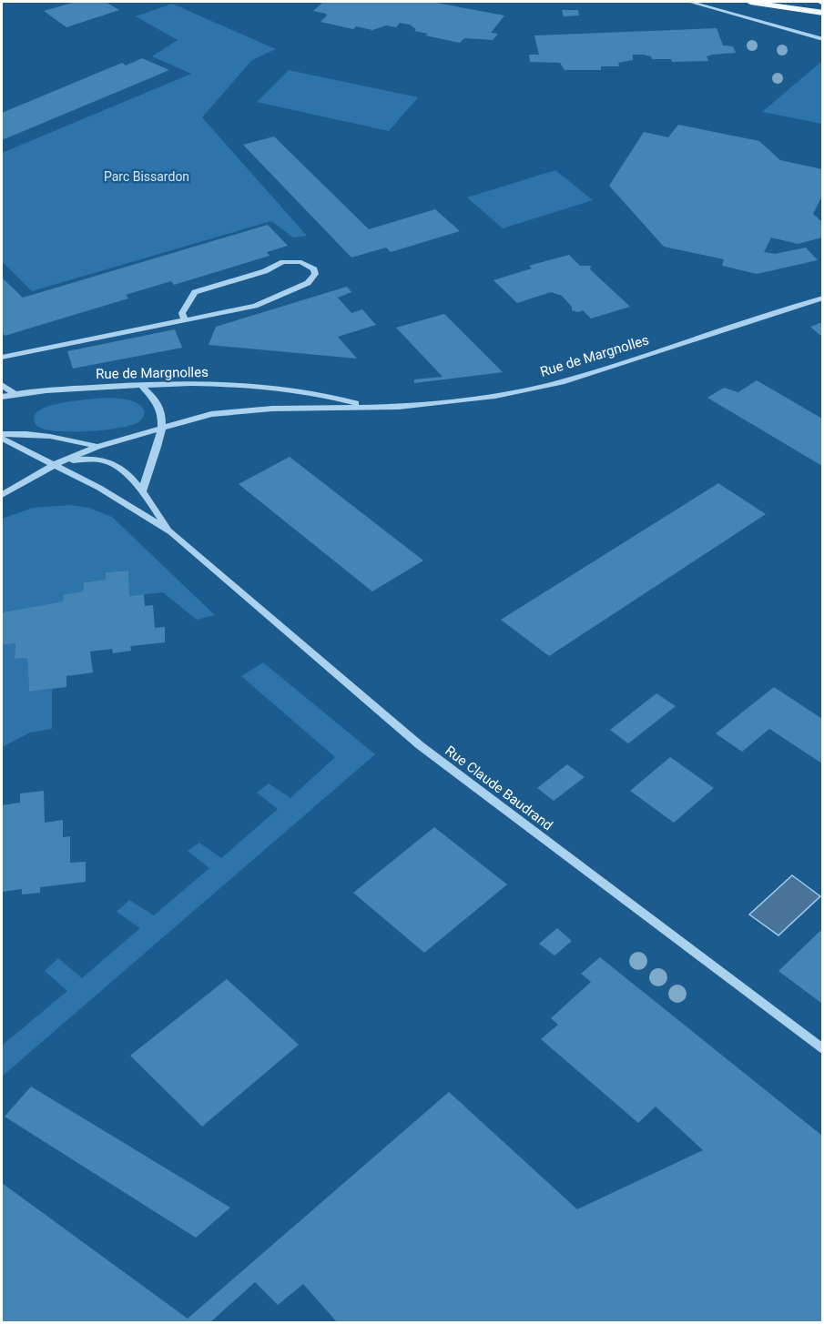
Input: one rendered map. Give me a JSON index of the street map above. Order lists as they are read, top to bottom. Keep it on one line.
{"streets":{"street":["Rue de Margnolles","Rue Claude Baudrand"]},"crossings":[["Rue de Margnolles","Rue Claude Baudrand"]],"parks":["Parc Bissardon"]}
